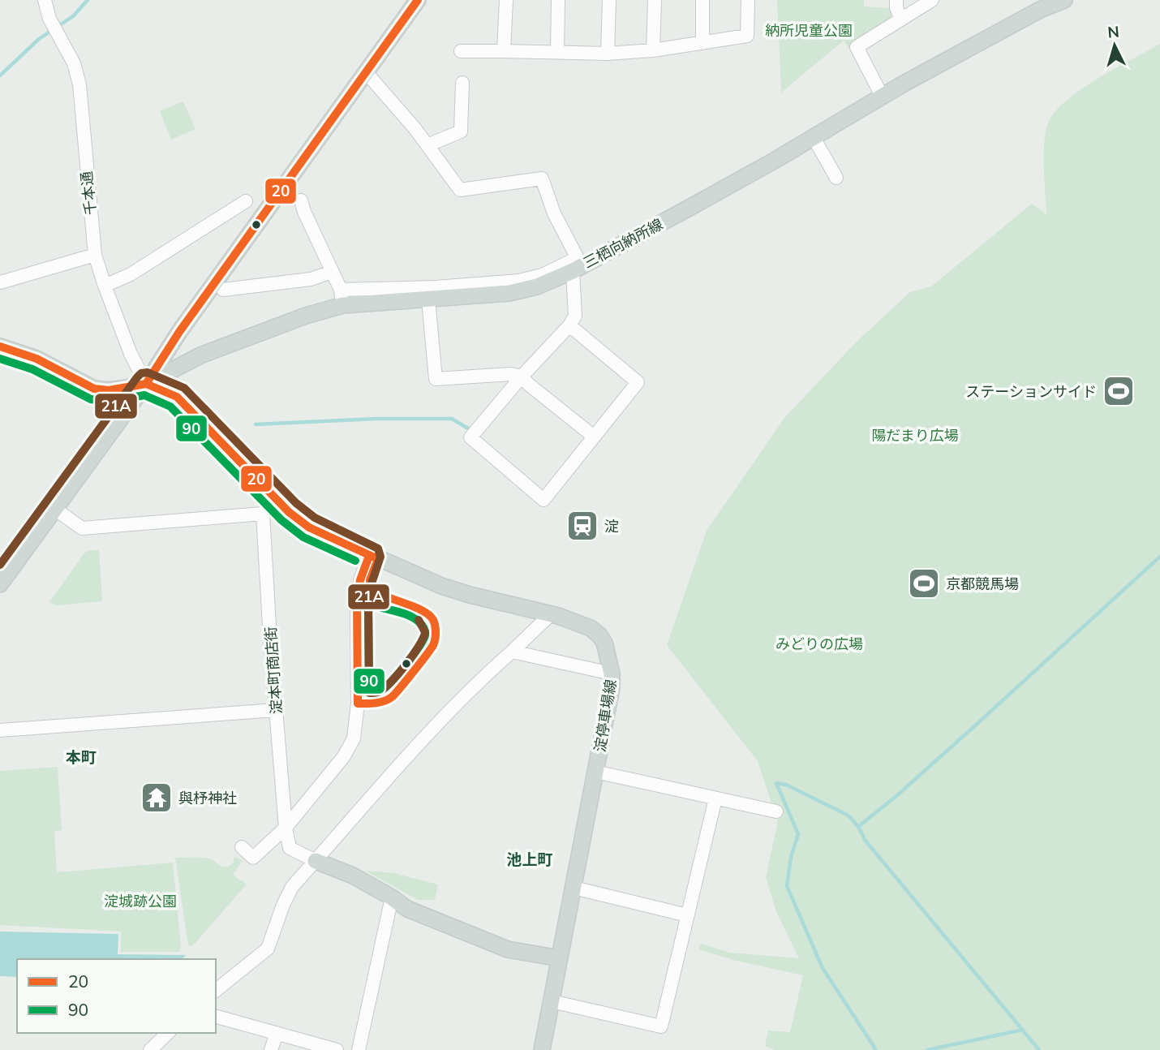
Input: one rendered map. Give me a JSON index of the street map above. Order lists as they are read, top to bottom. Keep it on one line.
{"streets":{"main road":["三栖向納所線","淀停車場線"],"street":["千本通","淀本町商店街"]},"crossings":[["千本通","三栖向納所線"],["千本通","淀停車場線"],["三栖向納所線","淀停車場線"]],"districts":["本町","池上町"],"parks":["納所児童公園","陽だまり広場","みどりの広場","淀城跡公園"],"places":{"sports":["ステーションサイド","京都競馬場"],"station":["淀"],"temple":["與杼神社"]},"lines":["transit line 20","transit line 90","transit line 21A"],"legend":["20","90"],"north":"top"}
